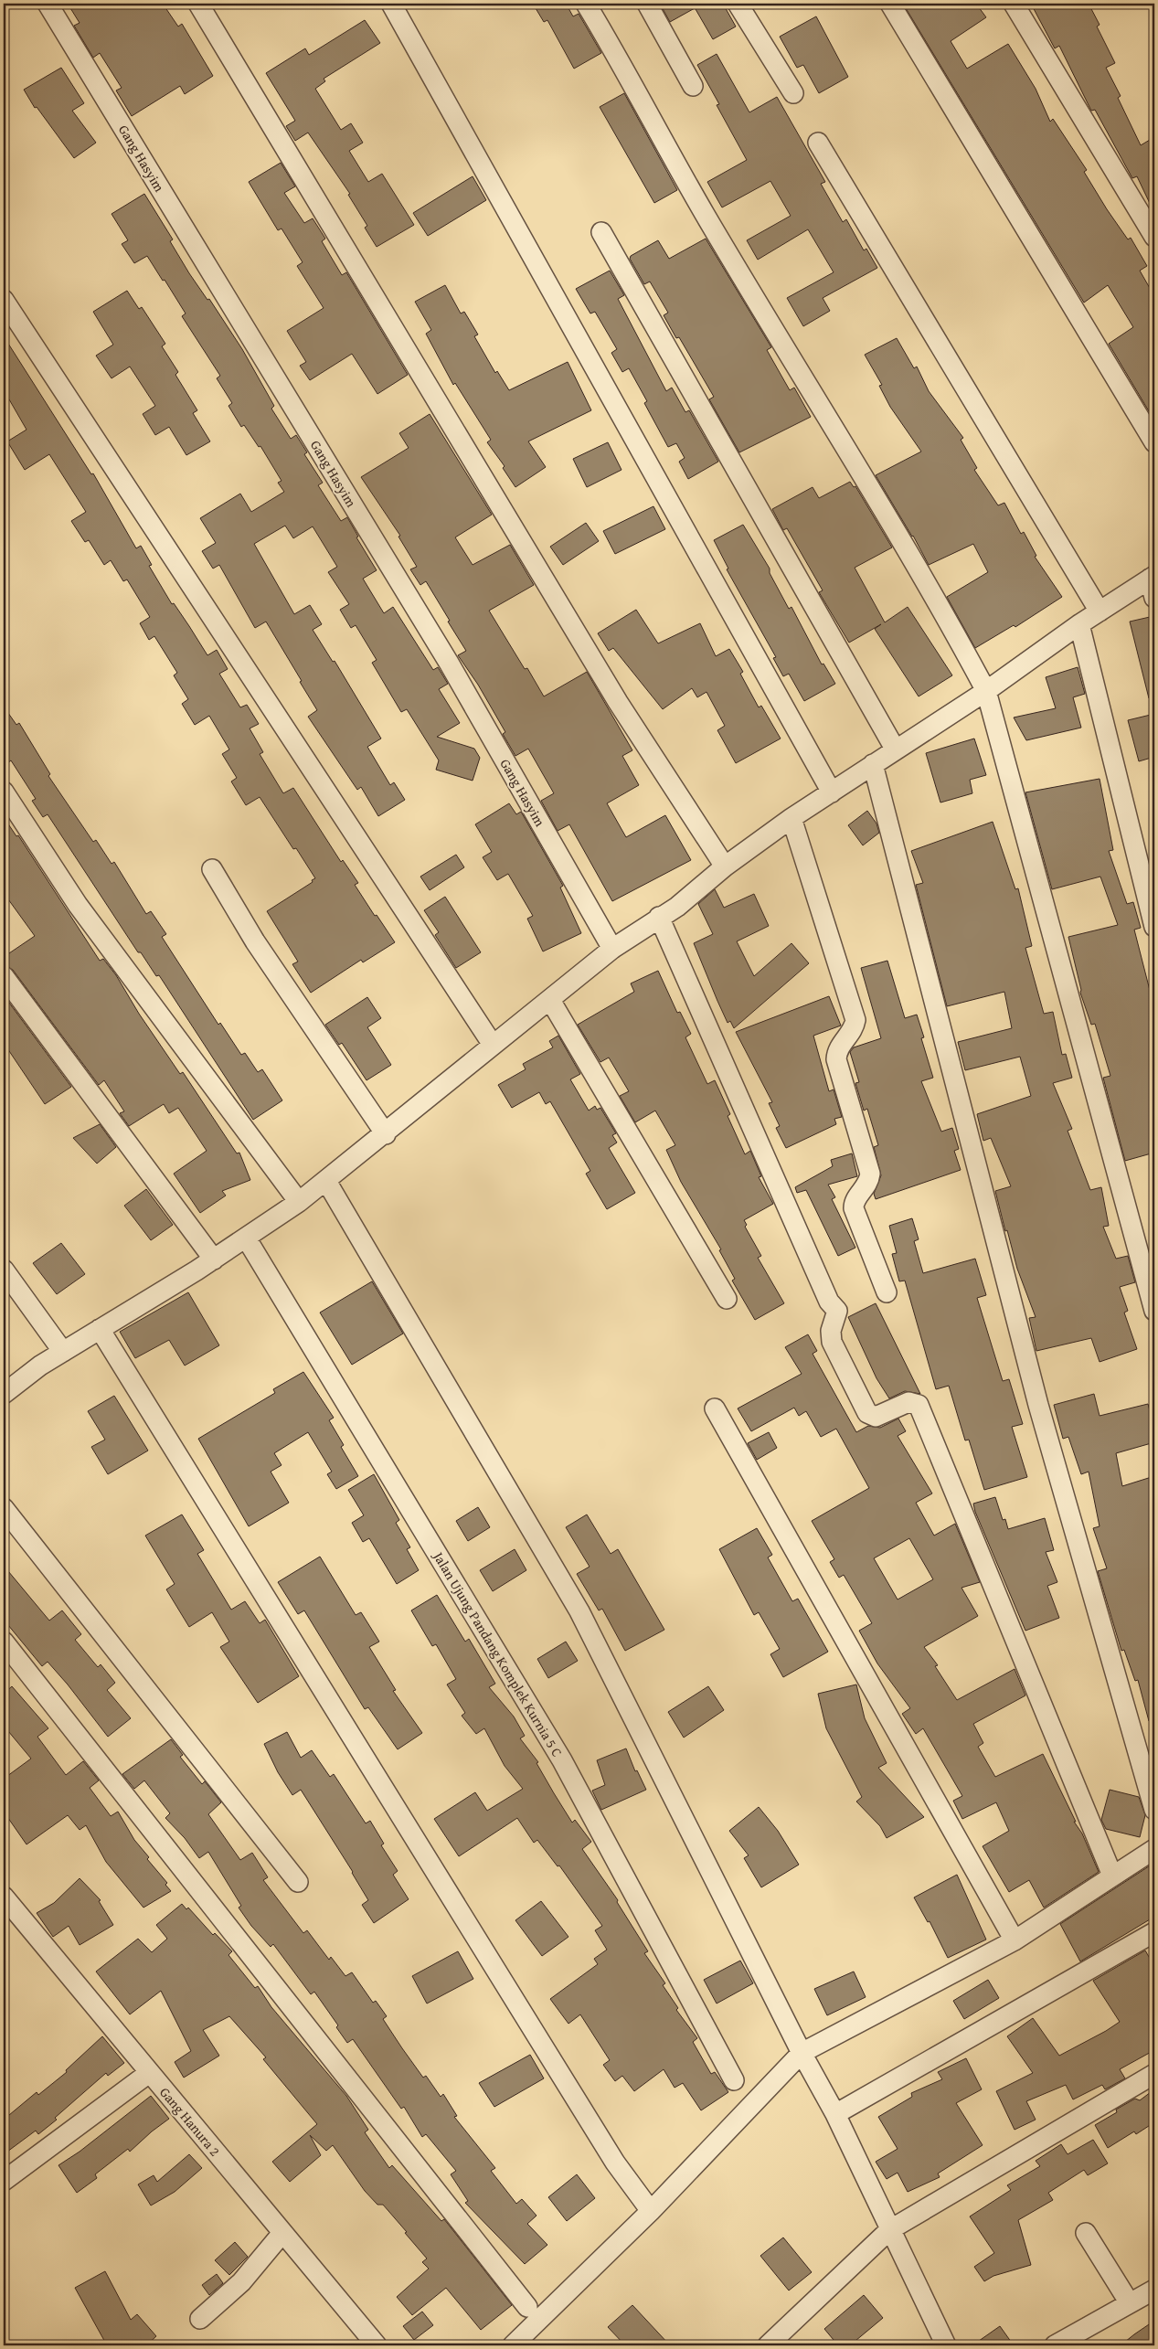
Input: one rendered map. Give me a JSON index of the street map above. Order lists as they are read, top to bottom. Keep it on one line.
{"streets":{"street":["Gang Hasyim","Jalan Ujung Pandang Komplek Kurnia 5 C","Gang Hanura 2"]}}
